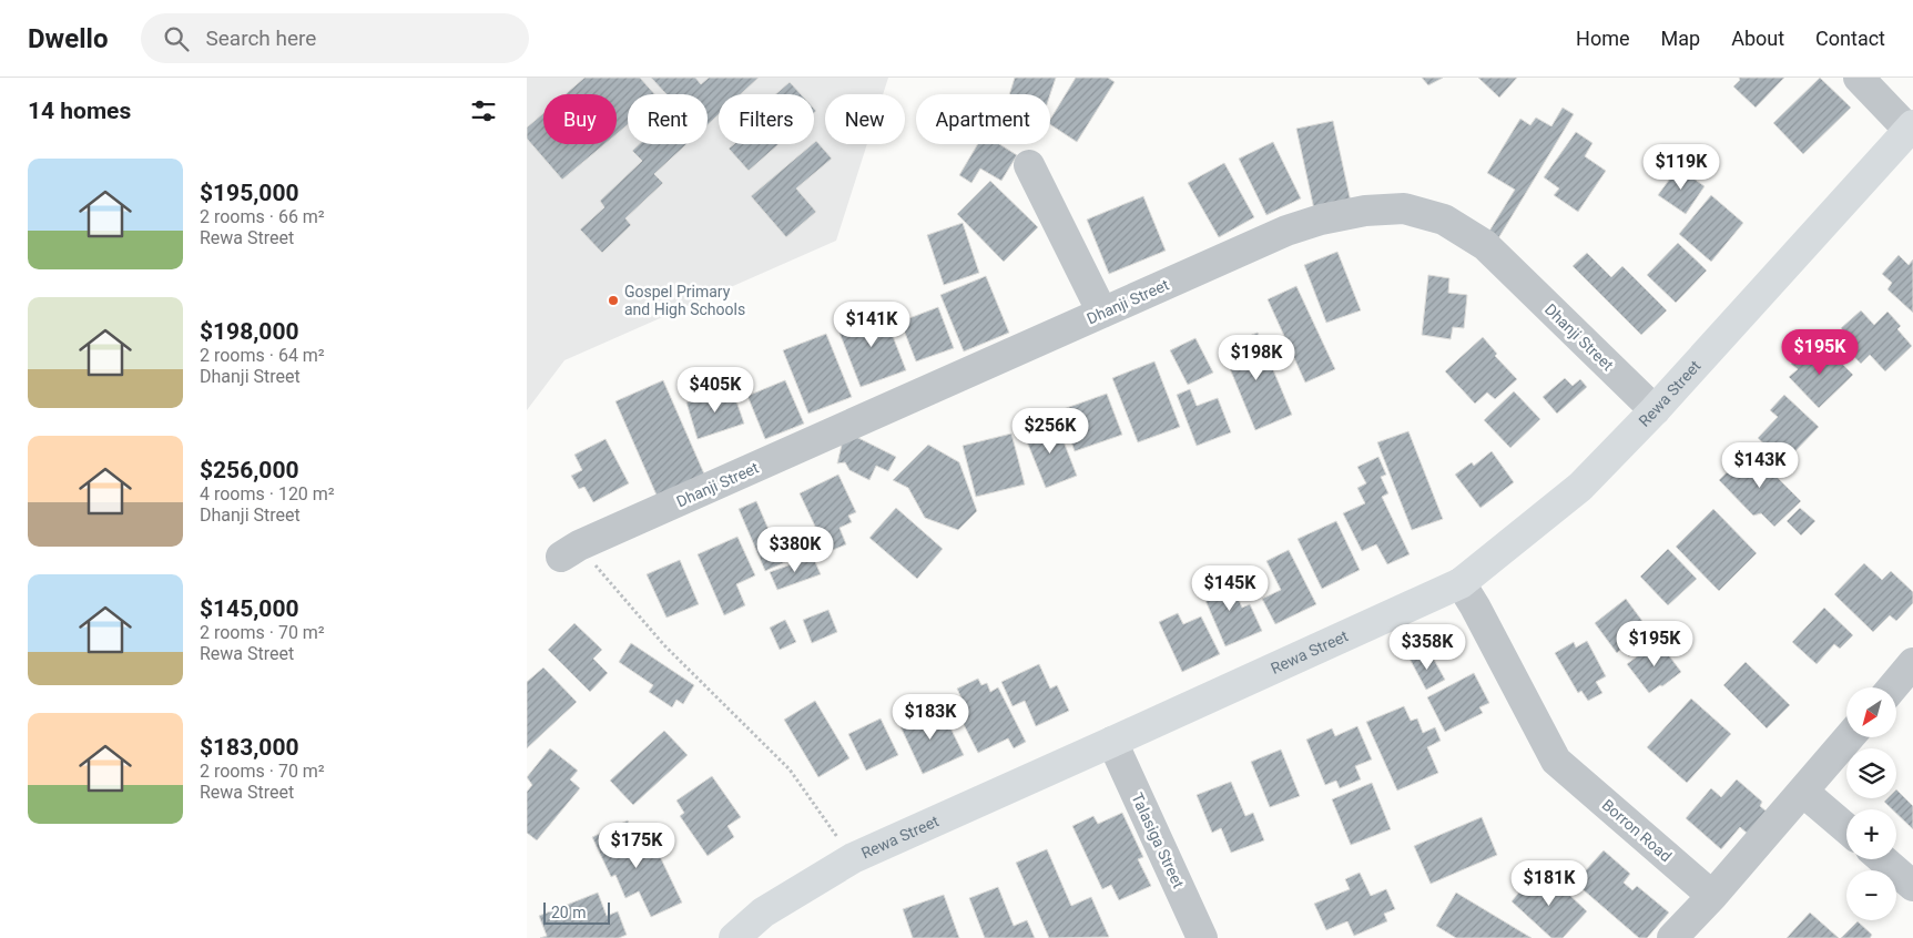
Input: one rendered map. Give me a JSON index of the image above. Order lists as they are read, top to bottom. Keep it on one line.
{"streets":{"main road":["Rewa Street"],"street":["Dhanji Street","Borron Road","Talasiga Street"]},"crossings":[["Dhanji Street","Rewa Street"],["Rewa Street","Borron Road"],["Rewa Street","Talasiga Street"]],"places":["Gospel Primary and High Schools"],"scale_bar":"20 m","north":"bottom left","page":{"header":"Dwello","search":"Search here","nav":["Home","Map","About","Contact"],"heading":"14 homes","chip":["Buy","Rent","Filters","New","Apartment"],"list":[{"name":"$195,000","note":"2 rooms · 66 m² · Rewa Street"},{"name":"$198,000","note":"2 rooms · 64 m² · Dhanji Street"},{"name":"$256,000","note":"4 rooms · 120 m² · Dhanji Street"},{"name":"$145,000","note":"2 rooms · 70 m² · Rewa Street"},{"name":"$183,000","note":"2 rooms · 70 m² · Rewa Street"}],"price":["$119K","$141K","$195K","$198K","$405K","$256K","$143K","$380K","$145K","$195K","$358K","$183K","$175K","$181K"],"map_buttons":["+","−"],"scale":"20 m"}}
